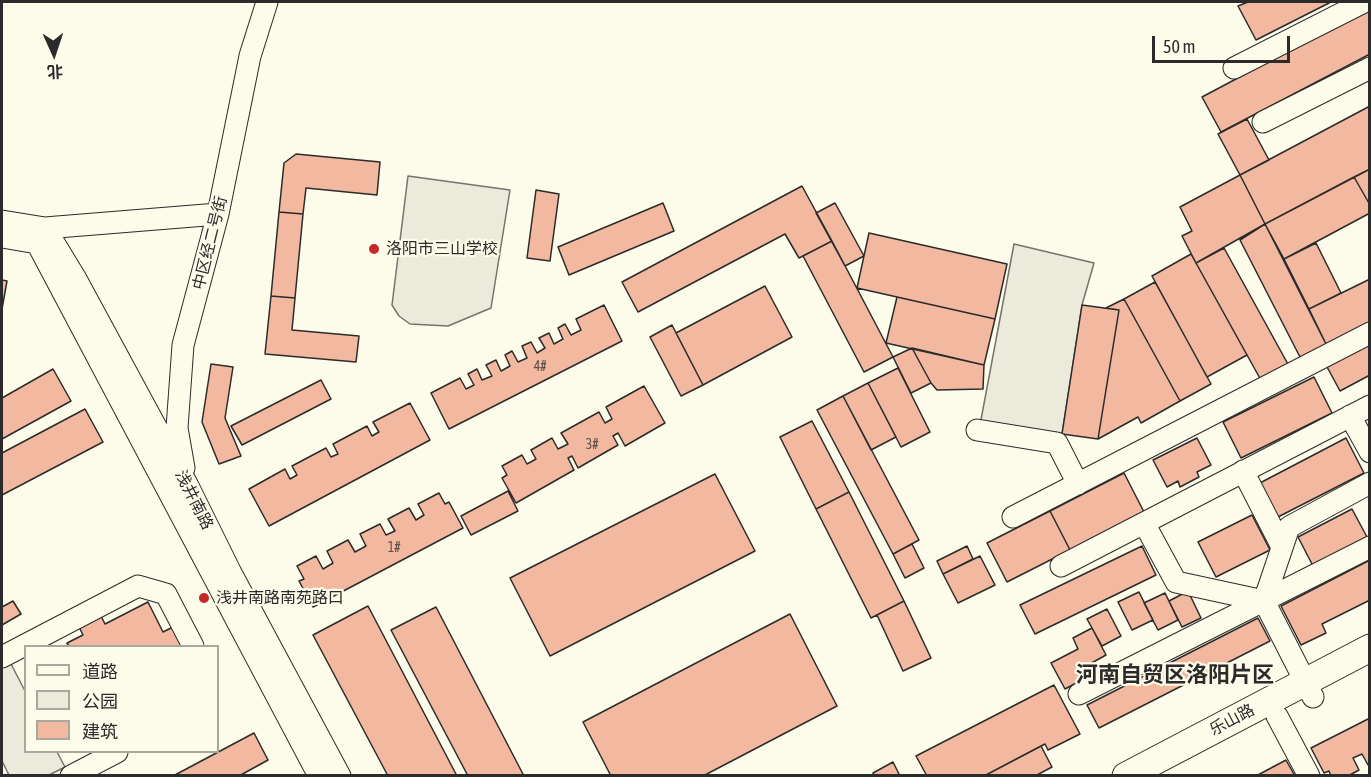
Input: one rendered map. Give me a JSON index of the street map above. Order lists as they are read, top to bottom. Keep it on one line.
{"streets":{"main road":["乐山路"],"street":["中区经二号街","浅井南路"]},"crossings":[["中区经二号街","浅井南路"]],"districts":["河南自贸区洛阳片区"],"places":["洛阳市三山学校","浅井南路南苑路口"],"house_numbers":["4#","3#","1#"],"legend":["道路","公园","建筑"],"scale_bar":"50 m","north":"bottom"}
